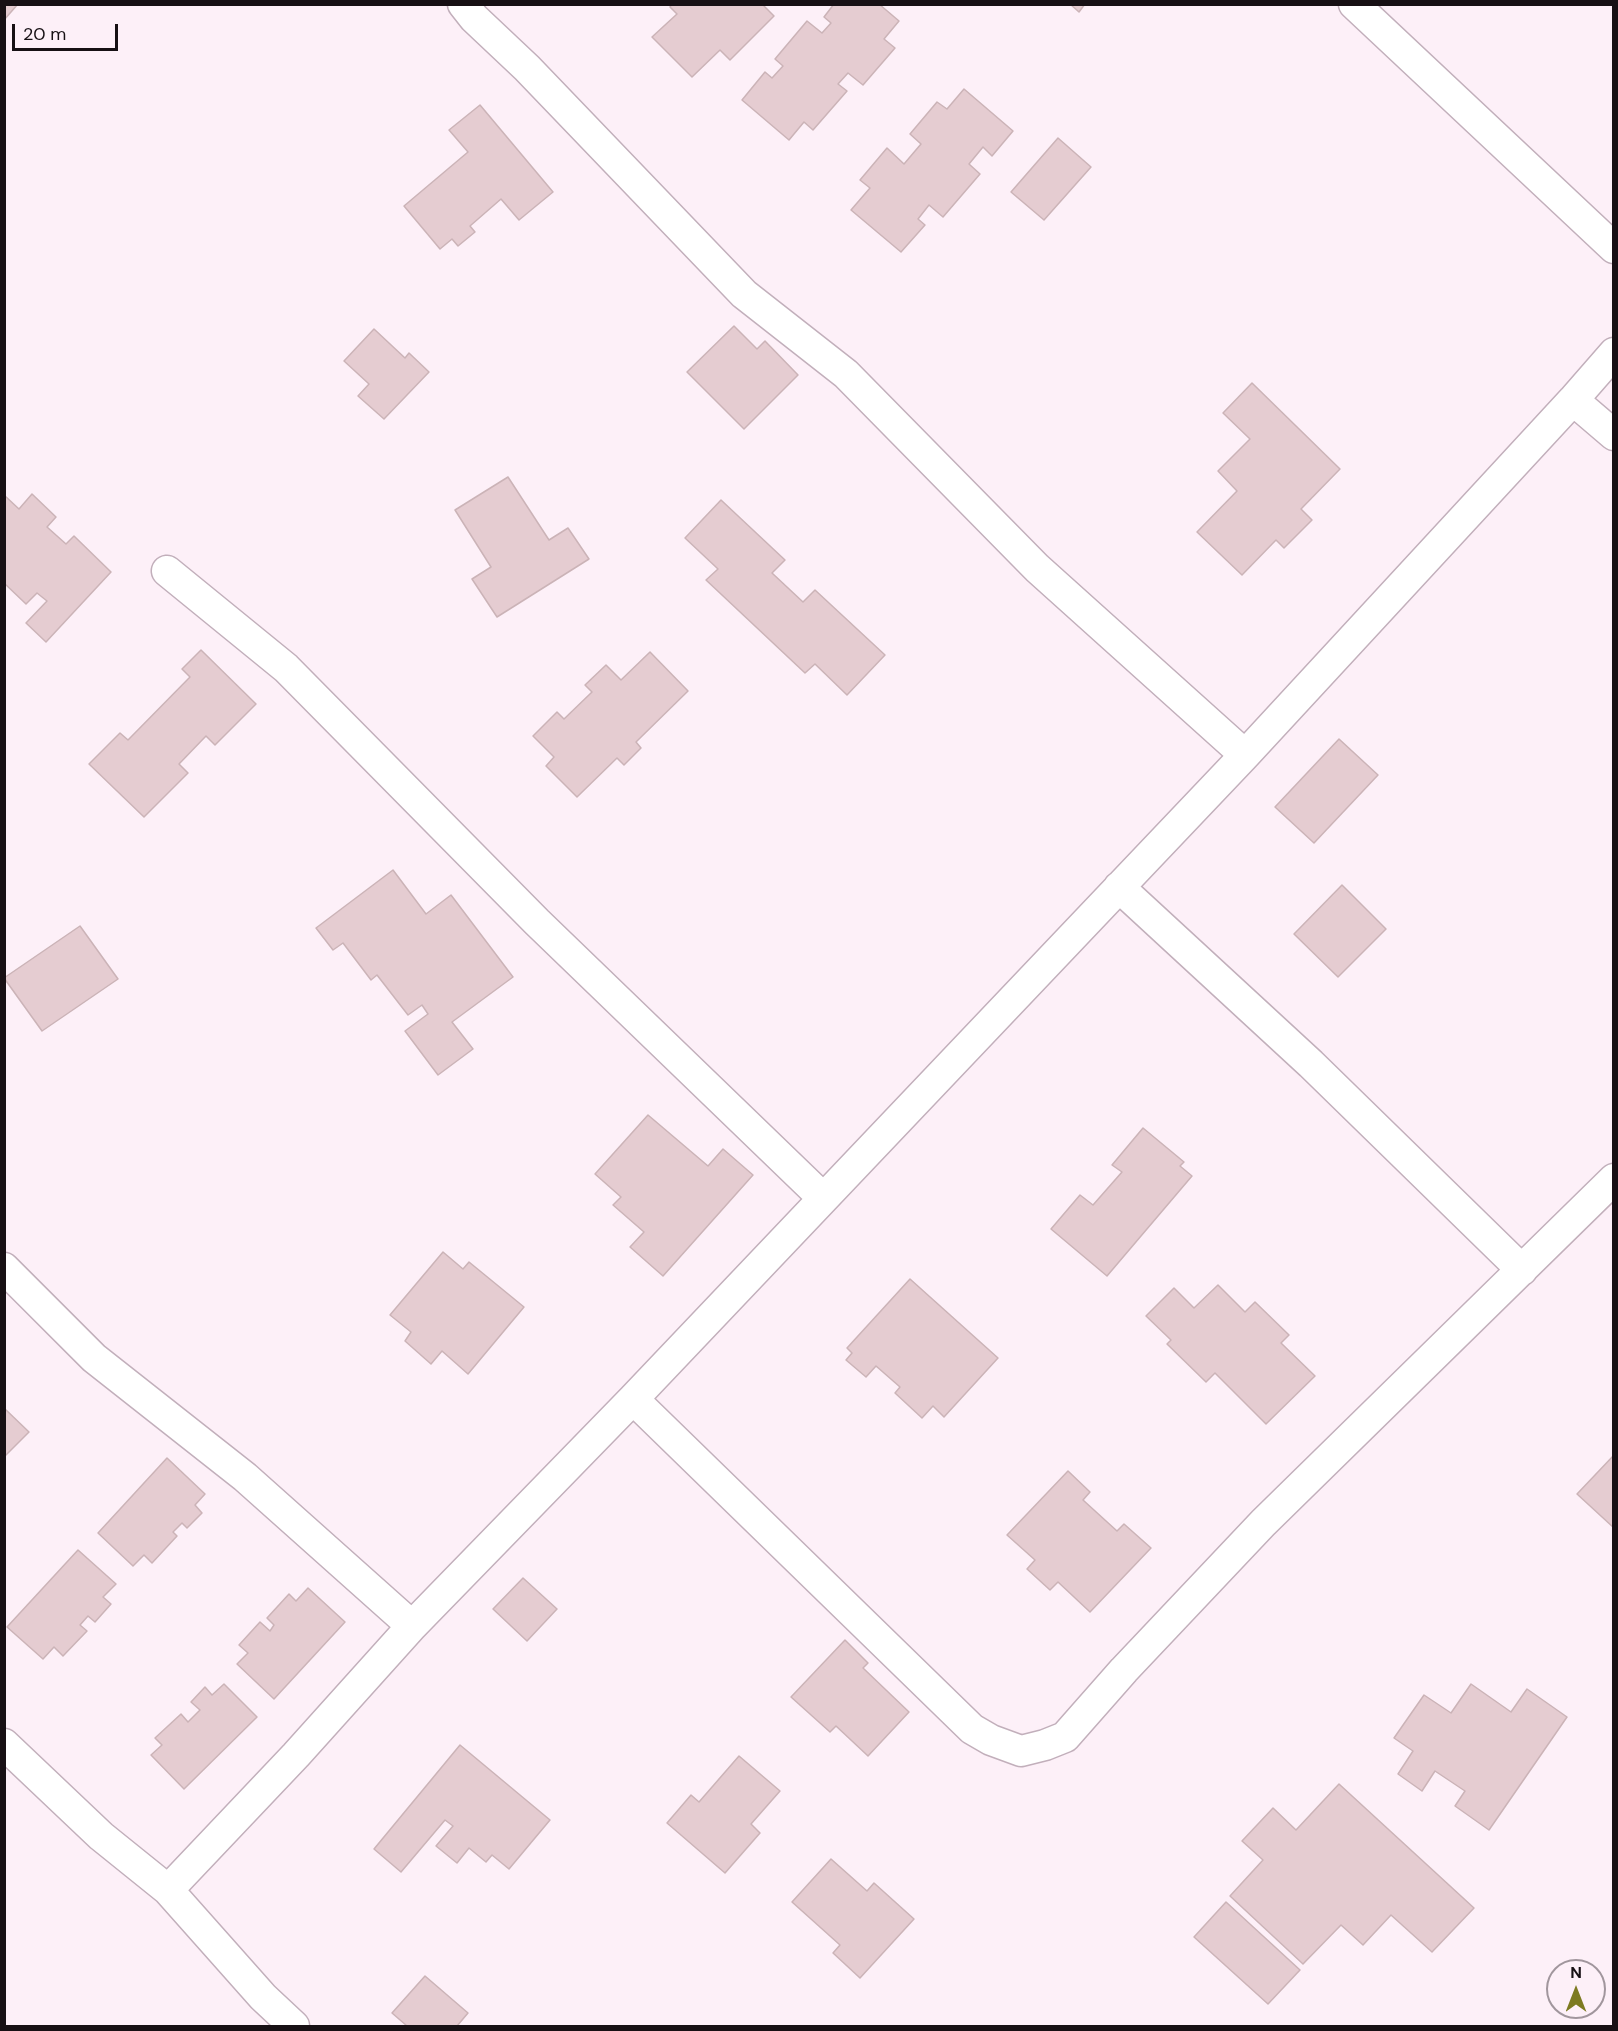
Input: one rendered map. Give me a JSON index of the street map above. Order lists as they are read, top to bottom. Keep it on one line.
{"scale_bar":"20 m","north":"top"}
